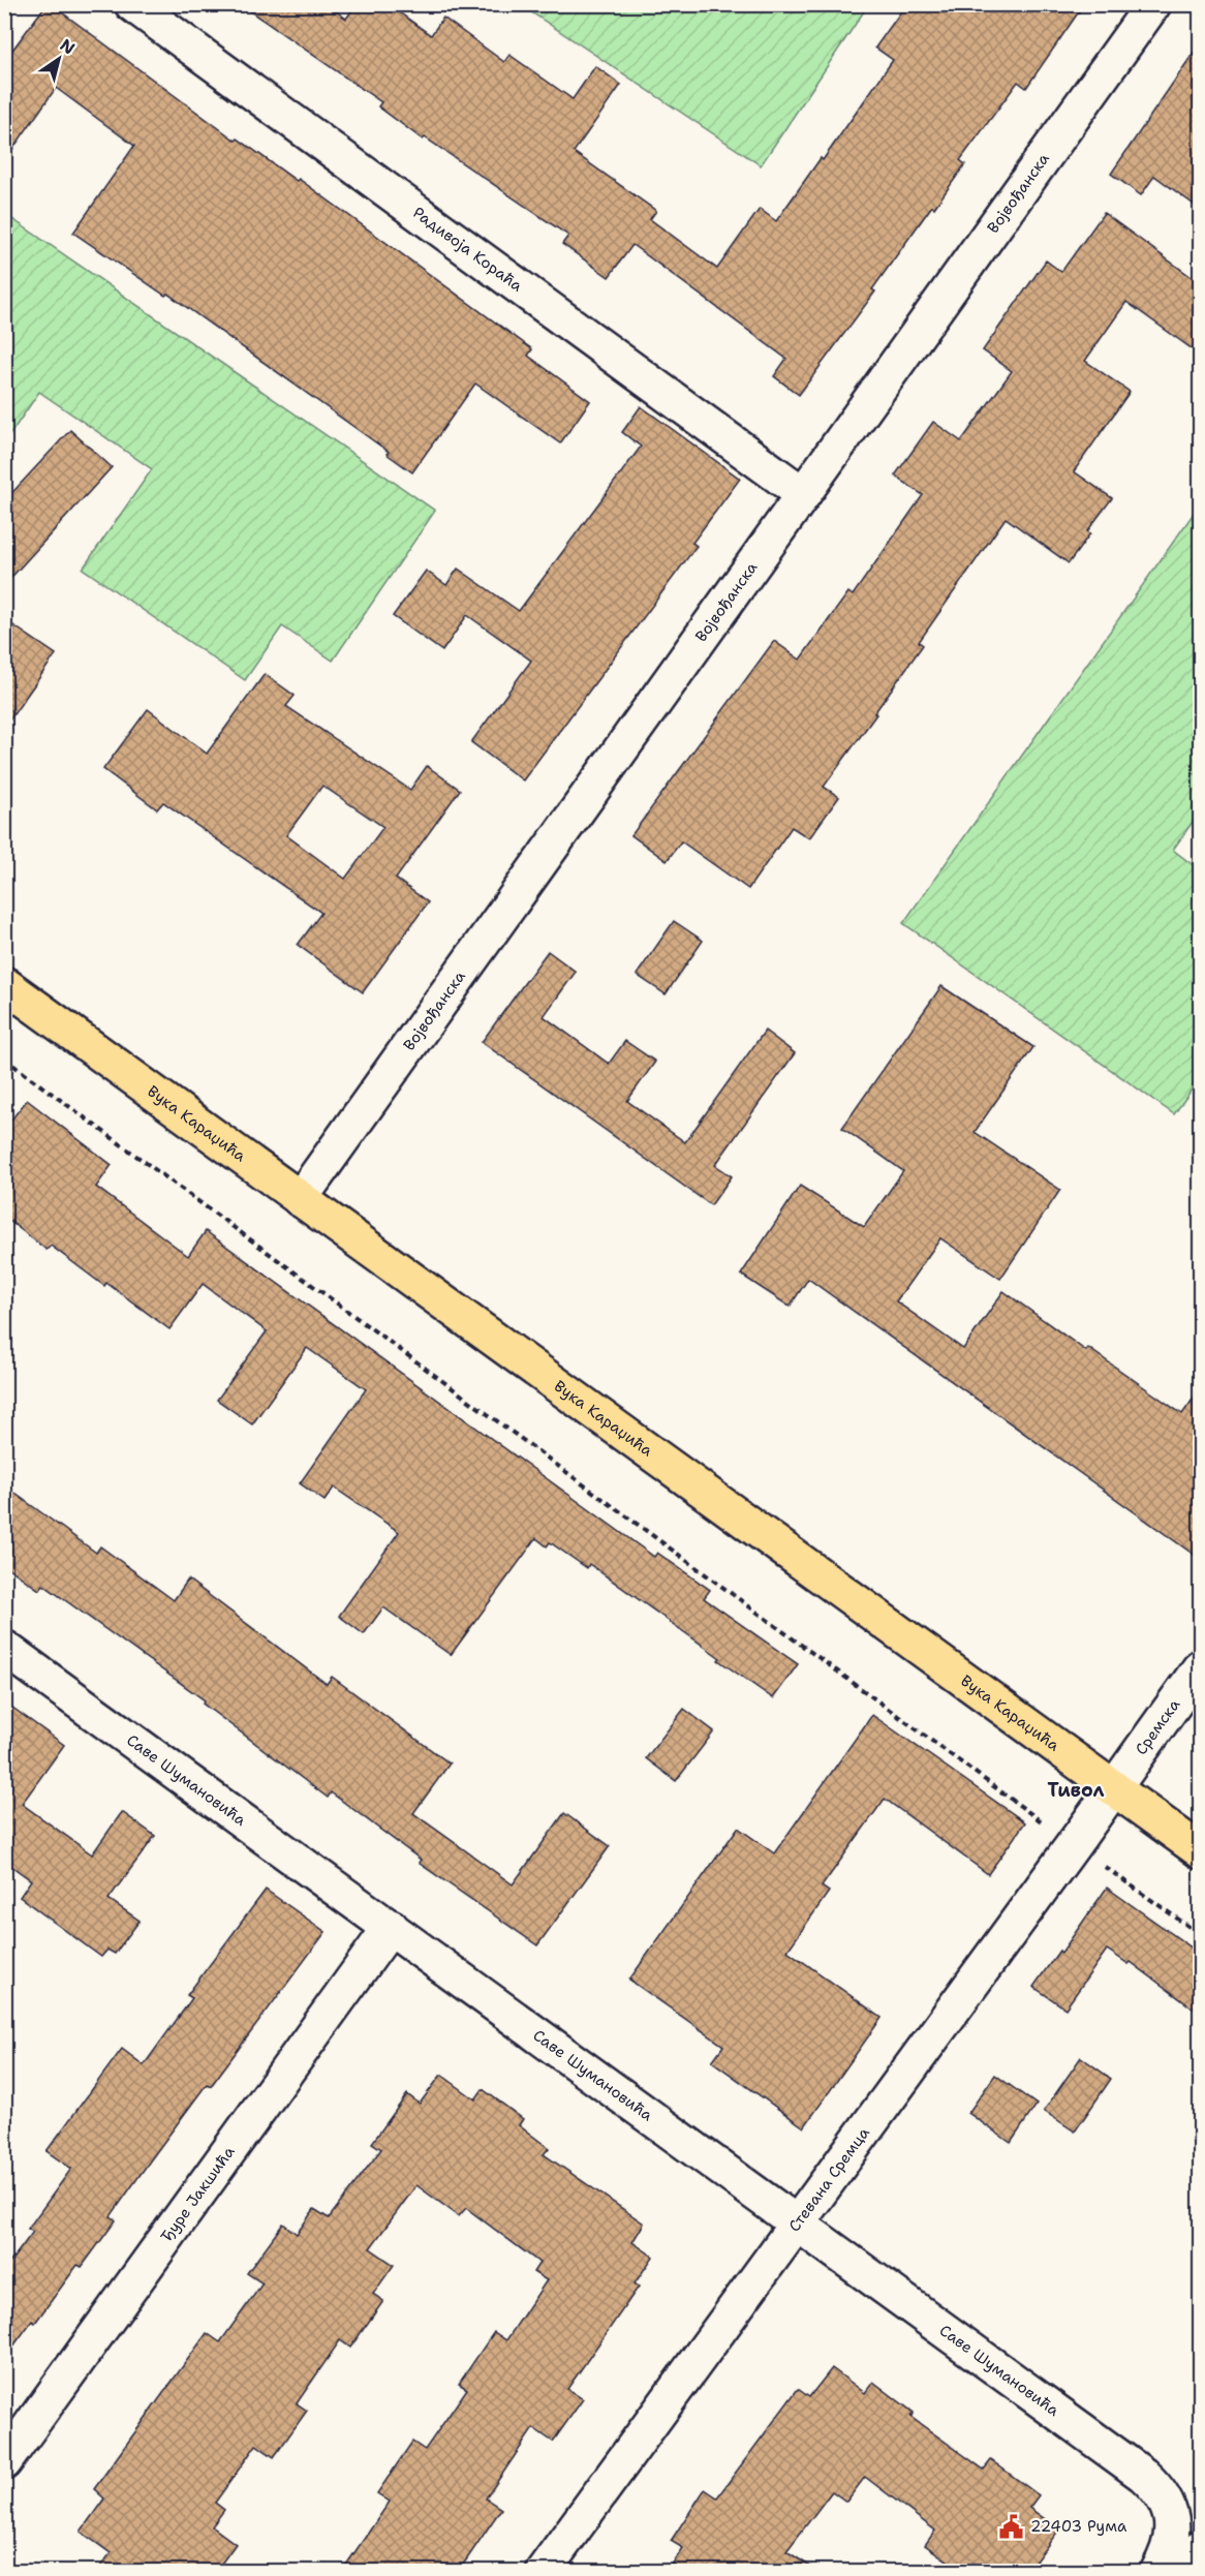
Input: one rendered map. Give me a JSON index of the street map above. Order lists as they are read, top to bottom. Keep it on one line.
{"streets":{"main road":["Вука Караџића"],"street":["Војвођанска","Радивоја Кораћа","Сремска","Саве Шумановића","Стевана Сремца","Ђуре Јакшића"]},"crossings":[["Војвођанска","Радивоја Кораћа"],["Војвођанска","Вука Караџића"],["Вука Караџића","Сремска"],["Вука Караџића","Стевана Сремца"],["Сремска","Стевана Сремца"],["Саве Шумановића","Стевана Сремца"],["Саве Шумановића","Ђуре Јакшића"]],"districts":["Тивол"],"places":{"public building":["22403 Рума"]},"north":"top right"}
